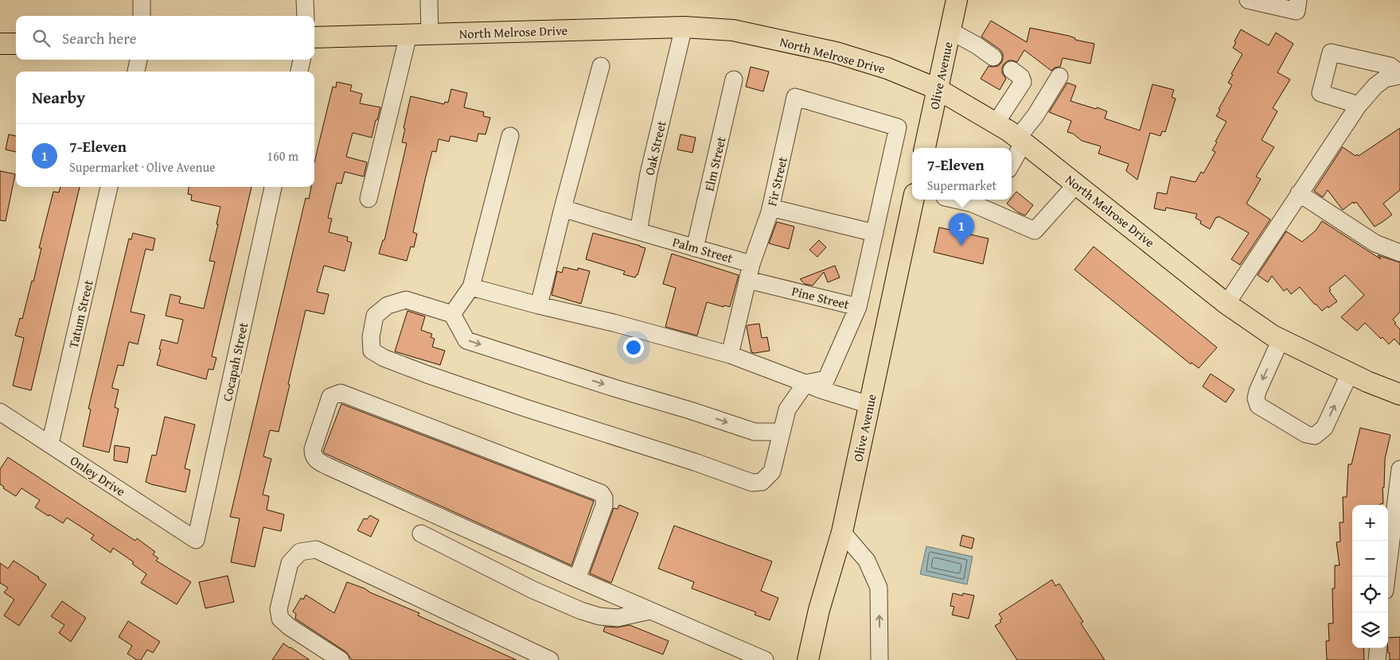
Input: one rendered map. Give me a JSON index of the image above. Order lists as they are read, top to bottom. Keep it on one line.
{"streets":{"main road":["North Melrose Drive","Olive Avenue"],"street":["Oak Street","Elm Street","Fir Street","Palm Street","Pine Street","Tatum Street","Cocapah Street","Onley Drive"]},"crossings":[["North Melrose Drive","Olive Avenue"],["North Melrose Drive","Oak Street"],["Oak Street","Palm Street"],["Elm Street","Palm Street"],["Fir Street","Palm Street"],["Fir Street","Pine Street"],["Palm Street","Pine Street"],["Tatum Street","Onley Drive"],["Cocapah Street","Onley Drive"]],"page":{"search":"Search here","heading":"Nearby","list":[{"mark":"1","name":"7-Eleven","note":"Supermarket · Olive Avenue","value":"160 m"}],"popup":["7-Eleven","Supermarket"],"pins":"1","map_buttons":["+","−"]}}
